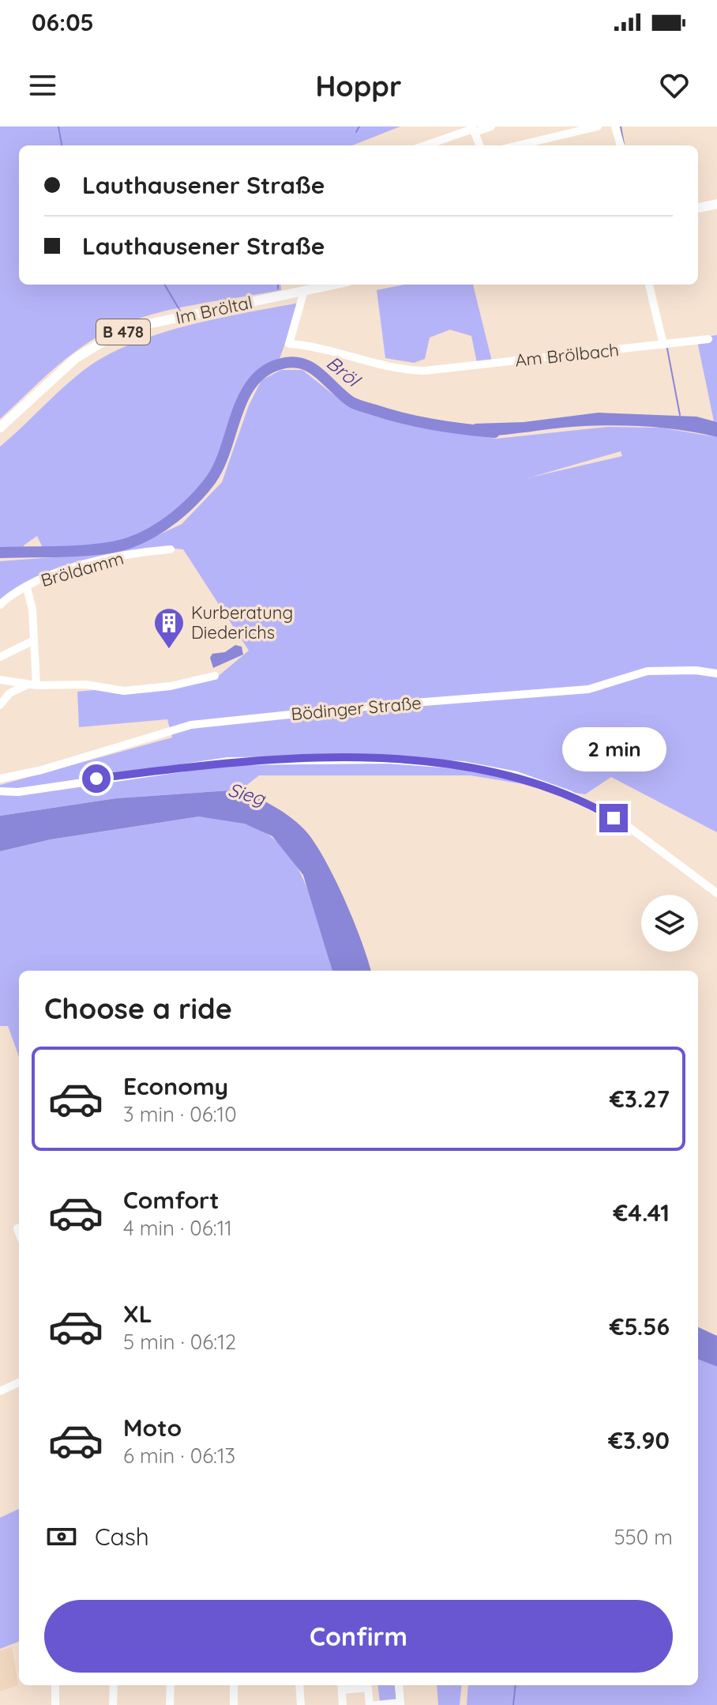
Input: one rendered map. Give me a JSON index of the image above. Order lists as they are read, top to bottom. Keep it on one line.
{"streets":{"main road":["Im Bröltal","B 478"],"street":["Am Brölbach","Bröldamm","Bödinger Straße"]},"crossings":[["Im Bröltal","Am Brölbach"]],"water":["Bröl","Sieg"],"places":{"building":["Kurberatung Diederichs"]},"page":{"status":"06:05","header":"Hoppr","banner":["Lauthausener Straße","Lauthausener Straße"],"bubble":"2 min","heading":"Choose a ride","list":[{"name":"Economy","note":"3 min · 06:10","value":"€3.27"},{"name":"Comfort","note":"4 min · 06:11","value":"€4.41"},{"name":"XL","note":"5 min · 06:12","value":"€5.56"},{"name":"Moto","note":"6 min · 06:13","value":"€3.90"}],"pay":["Cash","550 m"],"buttons":"Confirm"}}
